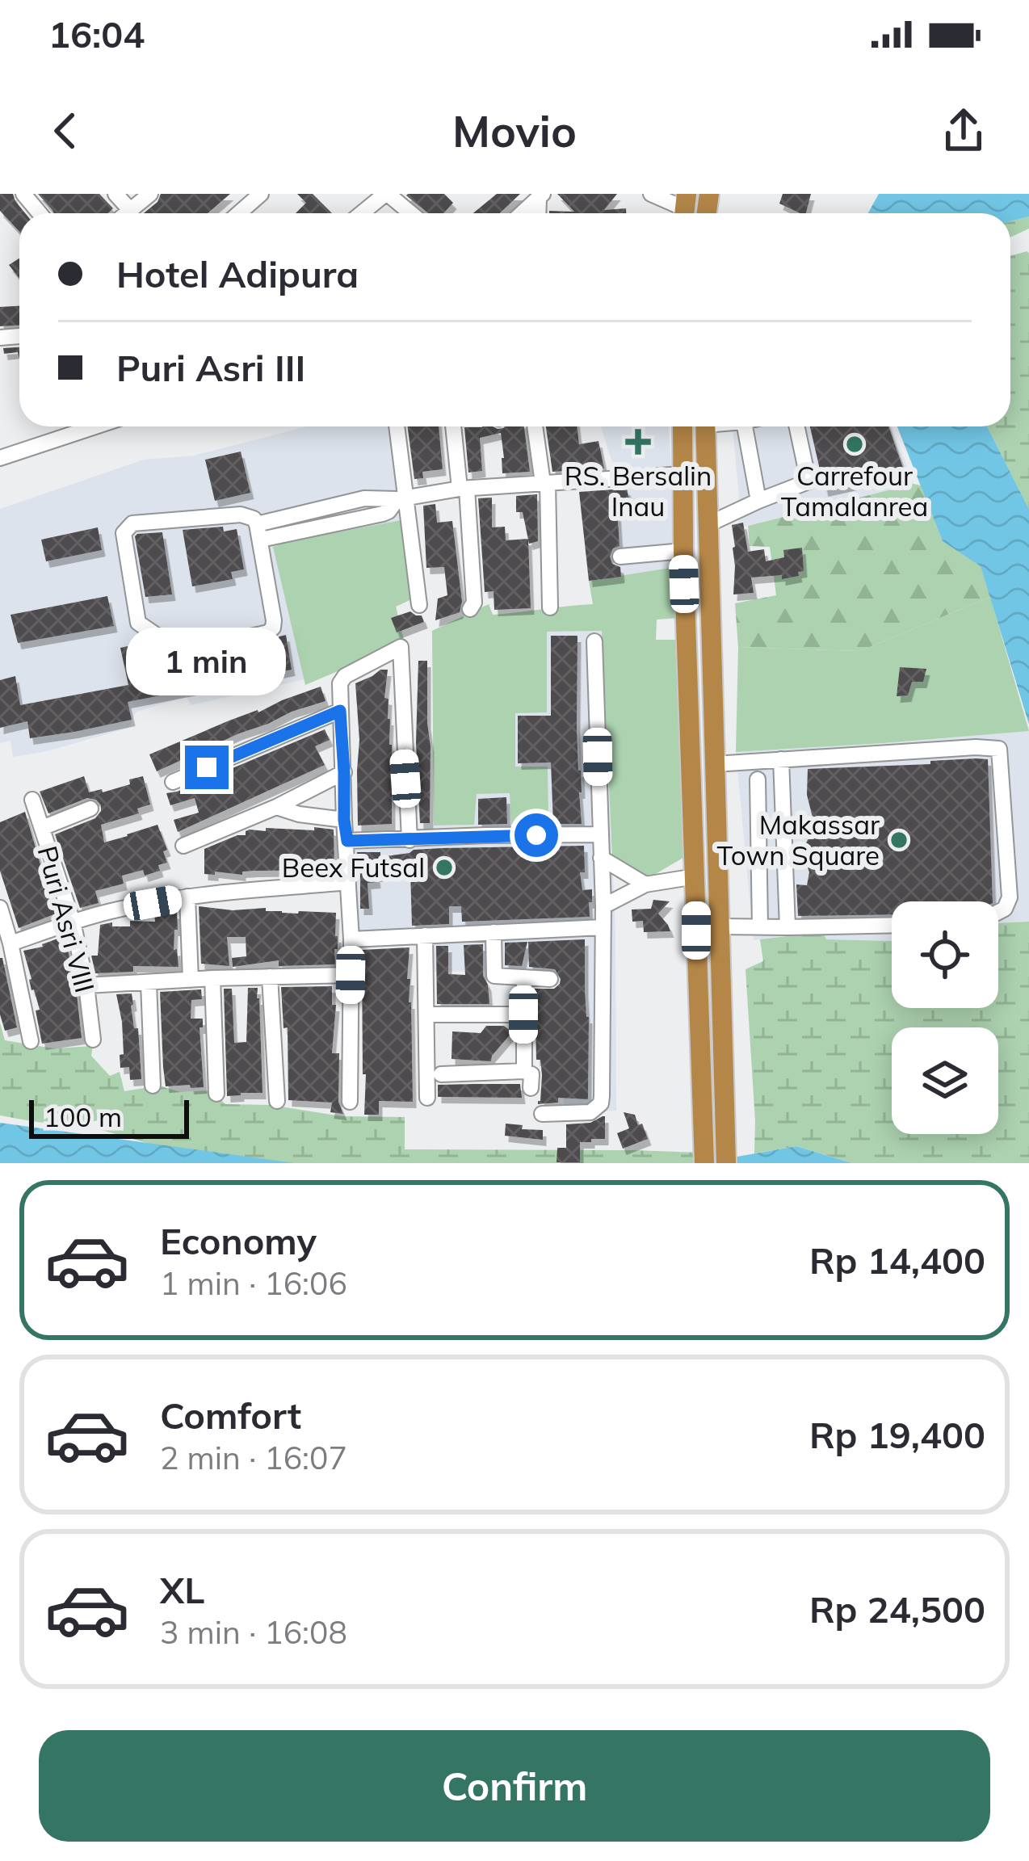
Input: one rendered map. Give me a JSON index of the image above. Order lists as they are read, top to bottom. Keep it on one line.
{"streets":{"street":["Puri Asri VIII"]},"places":{"health":["RS. Bersalin Inau"],"other":["Carrefour Tamalanrea","Makassar Town Square","Beex Futsal"]},"scale_bar":"100 m","page":{"status":"16:04","header":"Movio","banner":["Hotel Adipura","Puri Asri III"],"bubble":"1 min","scale":"100 m","list":[{"name":"Economy","note":"1 min · 16:06","value":"Rp 14,400"},{"name":"Comfort","note":"2 min · 16:07","value":"Rp 19,400"},{"name":"XL","note":"3 min · 16:08","value":"Rp 24,500"}],"buttons":"Confirm"}}
